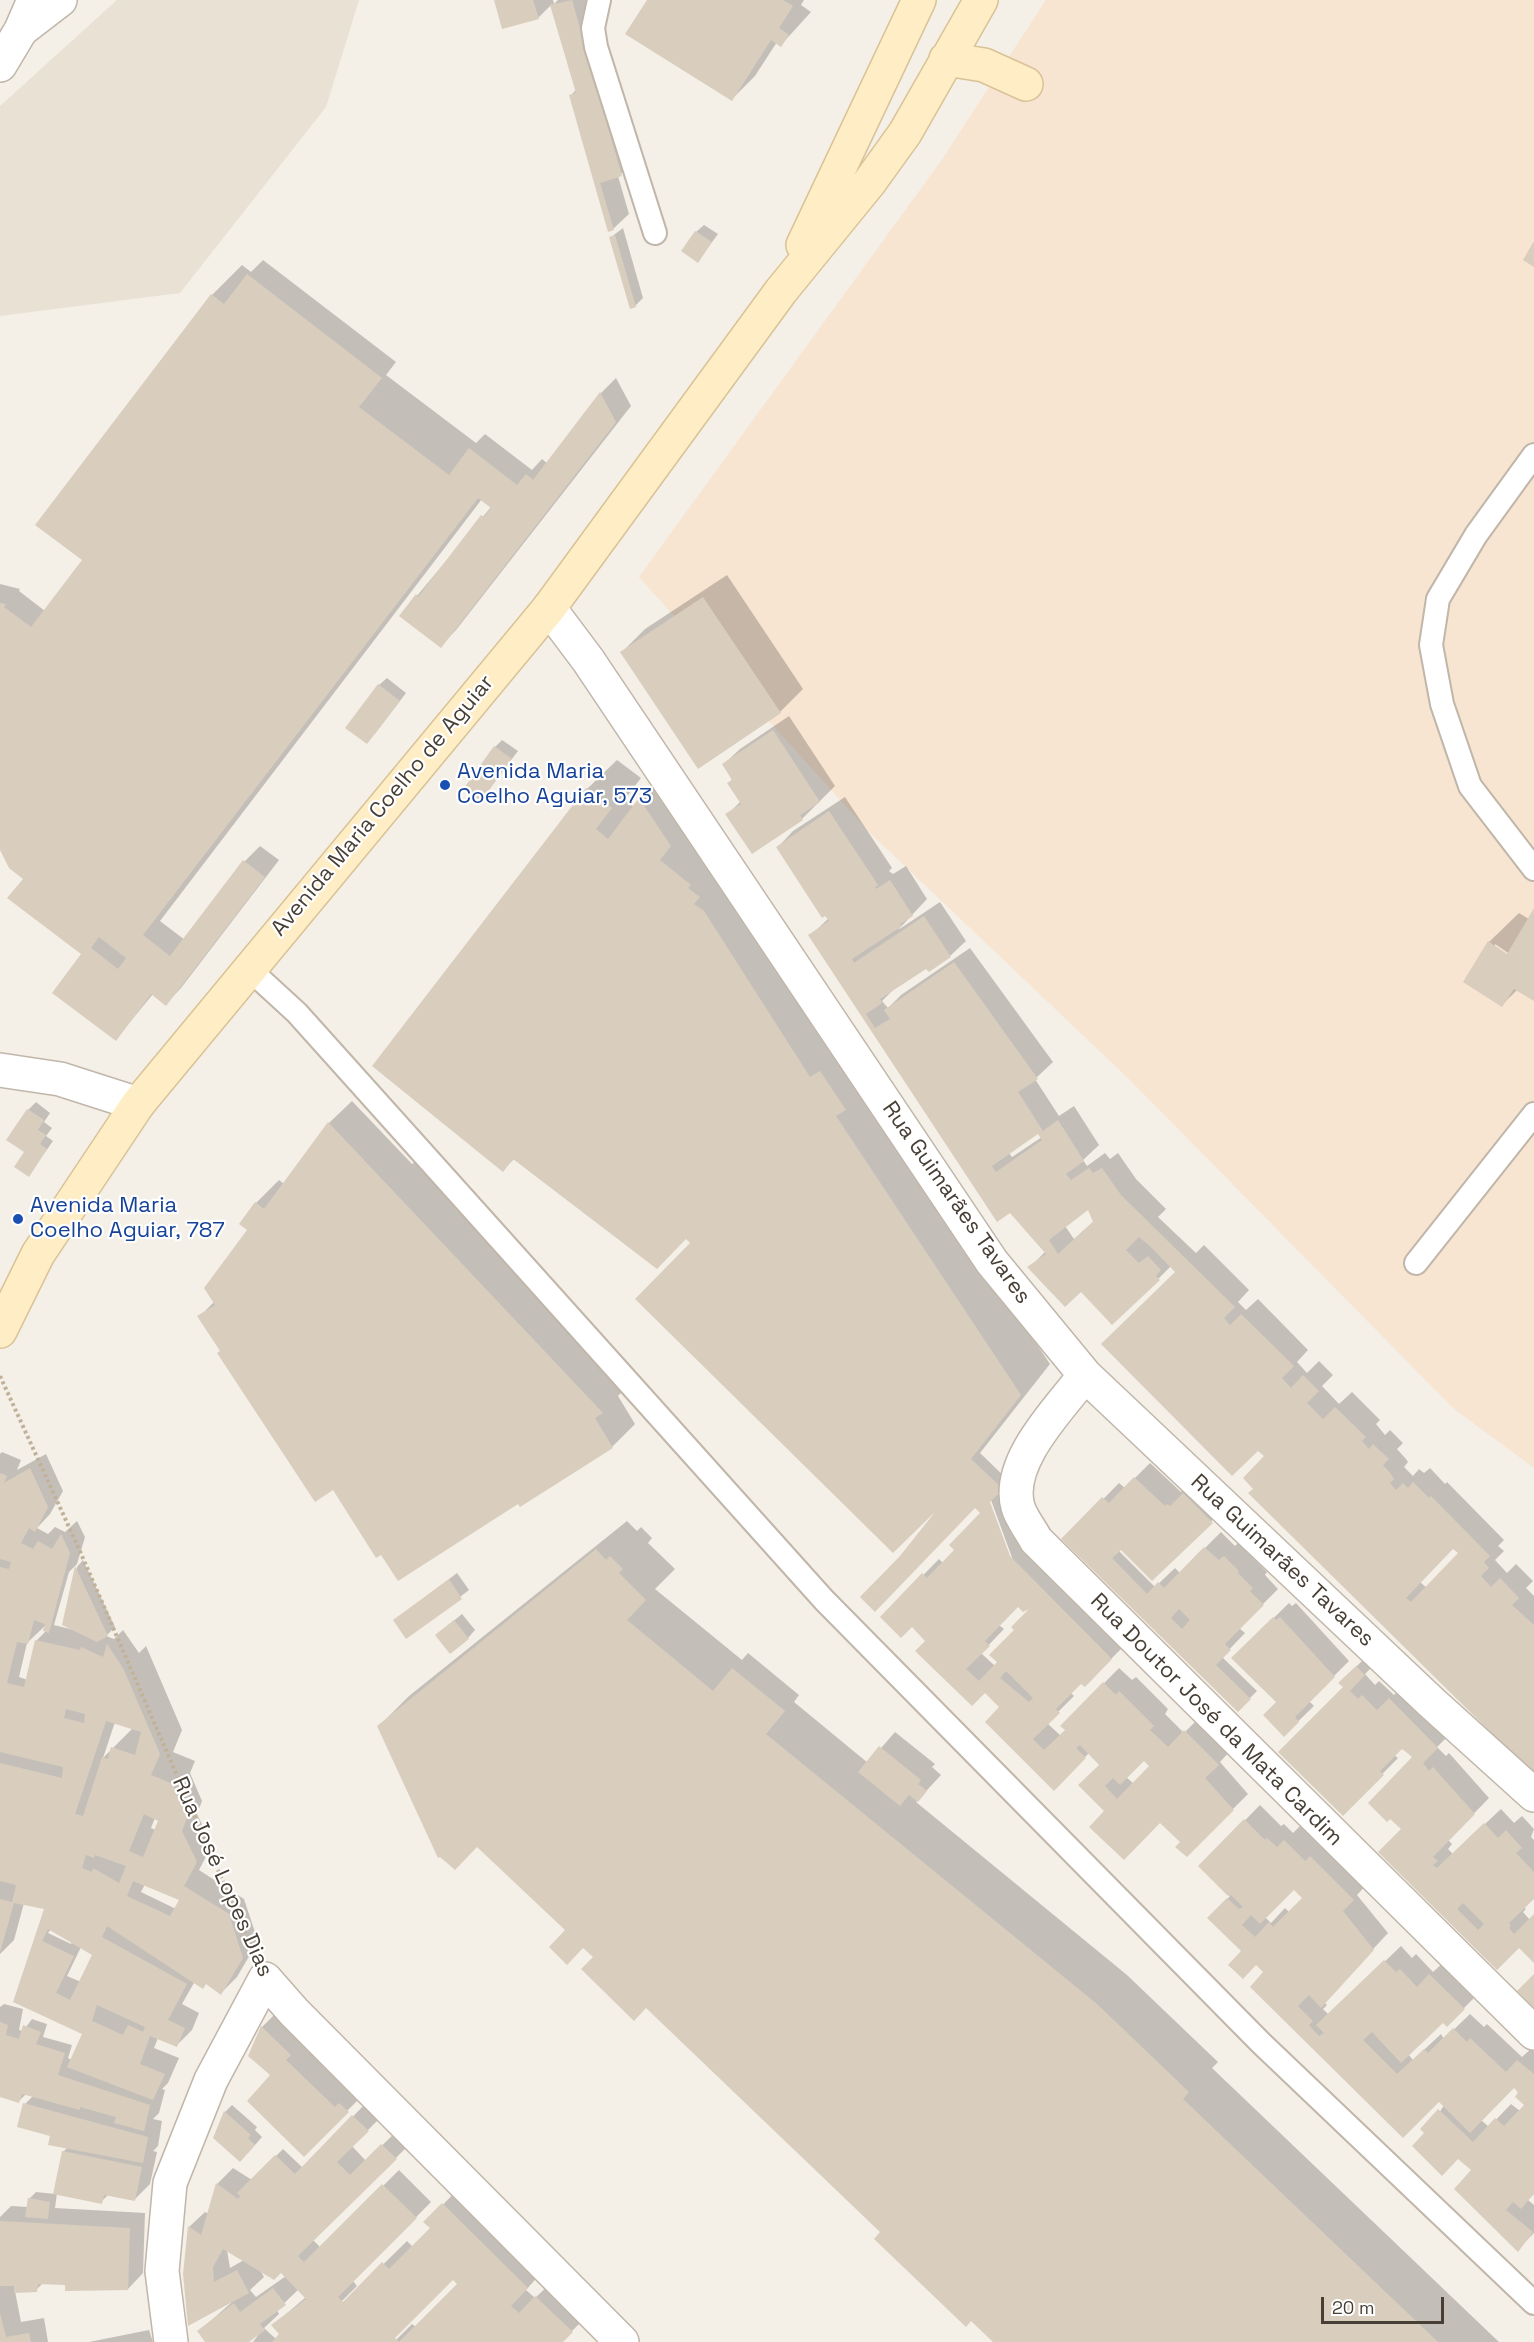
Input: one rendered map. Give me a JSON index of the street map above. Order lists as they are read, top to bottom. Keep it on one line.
{"streets":{"main road":["Avenida Maria Coelho de Aguiar"],"street":["Rua Guimarães Tavares","Rua Doutor José da Mata Cardim","Rua José Lopes Dias"]},"crossings":[["Avenida Maria Coelho de Aguiar","Rua Guimarães Tavares"],["Rua Guimarães Tavares","Rua Doutor José da Mata Cardim"]],"places":["Avenida Maria Coelho Aguiar, 573","Avenida Maria Coelho Aguiar, 787"],"scale_bar":"20 m"}
